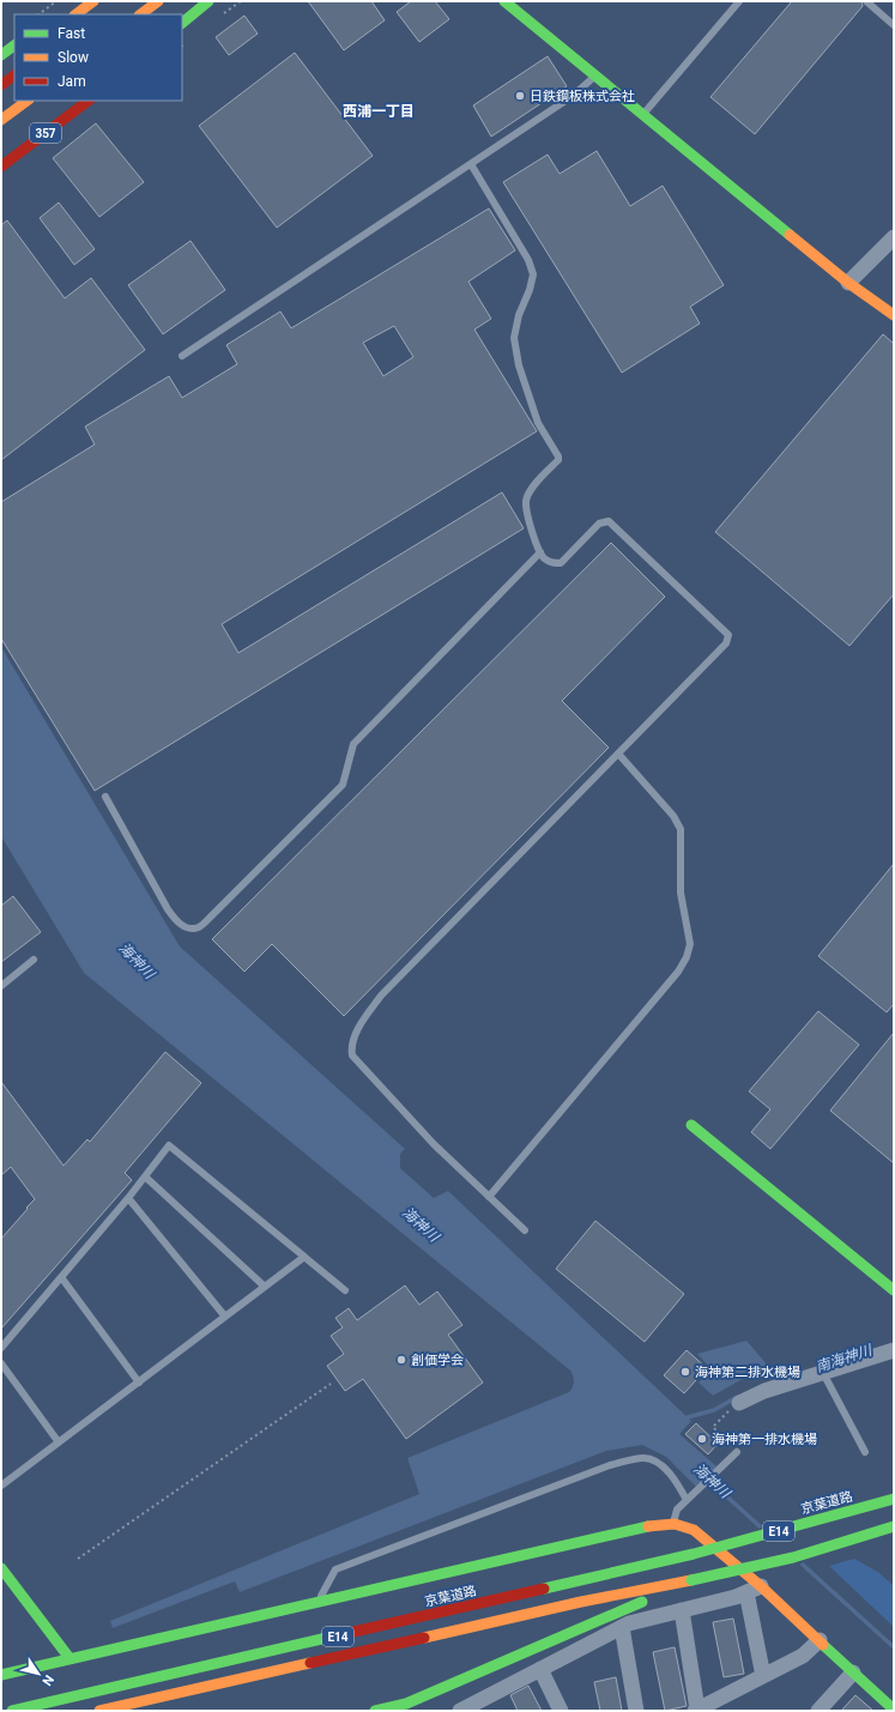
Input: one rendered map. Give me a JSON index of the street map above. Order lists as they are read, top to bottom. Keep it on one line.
{"streets":{"main road":["357","京葉道路","E14"]},"districts":["西浦一丁目"],"water":["海神川","南海神川"],"places":["日鉄鋼板株式会社","創価学会","海神第二排水機場","海神第一排水機場"],"legend":["Fast","Slow","Jam"],"north":"bottom right"}
